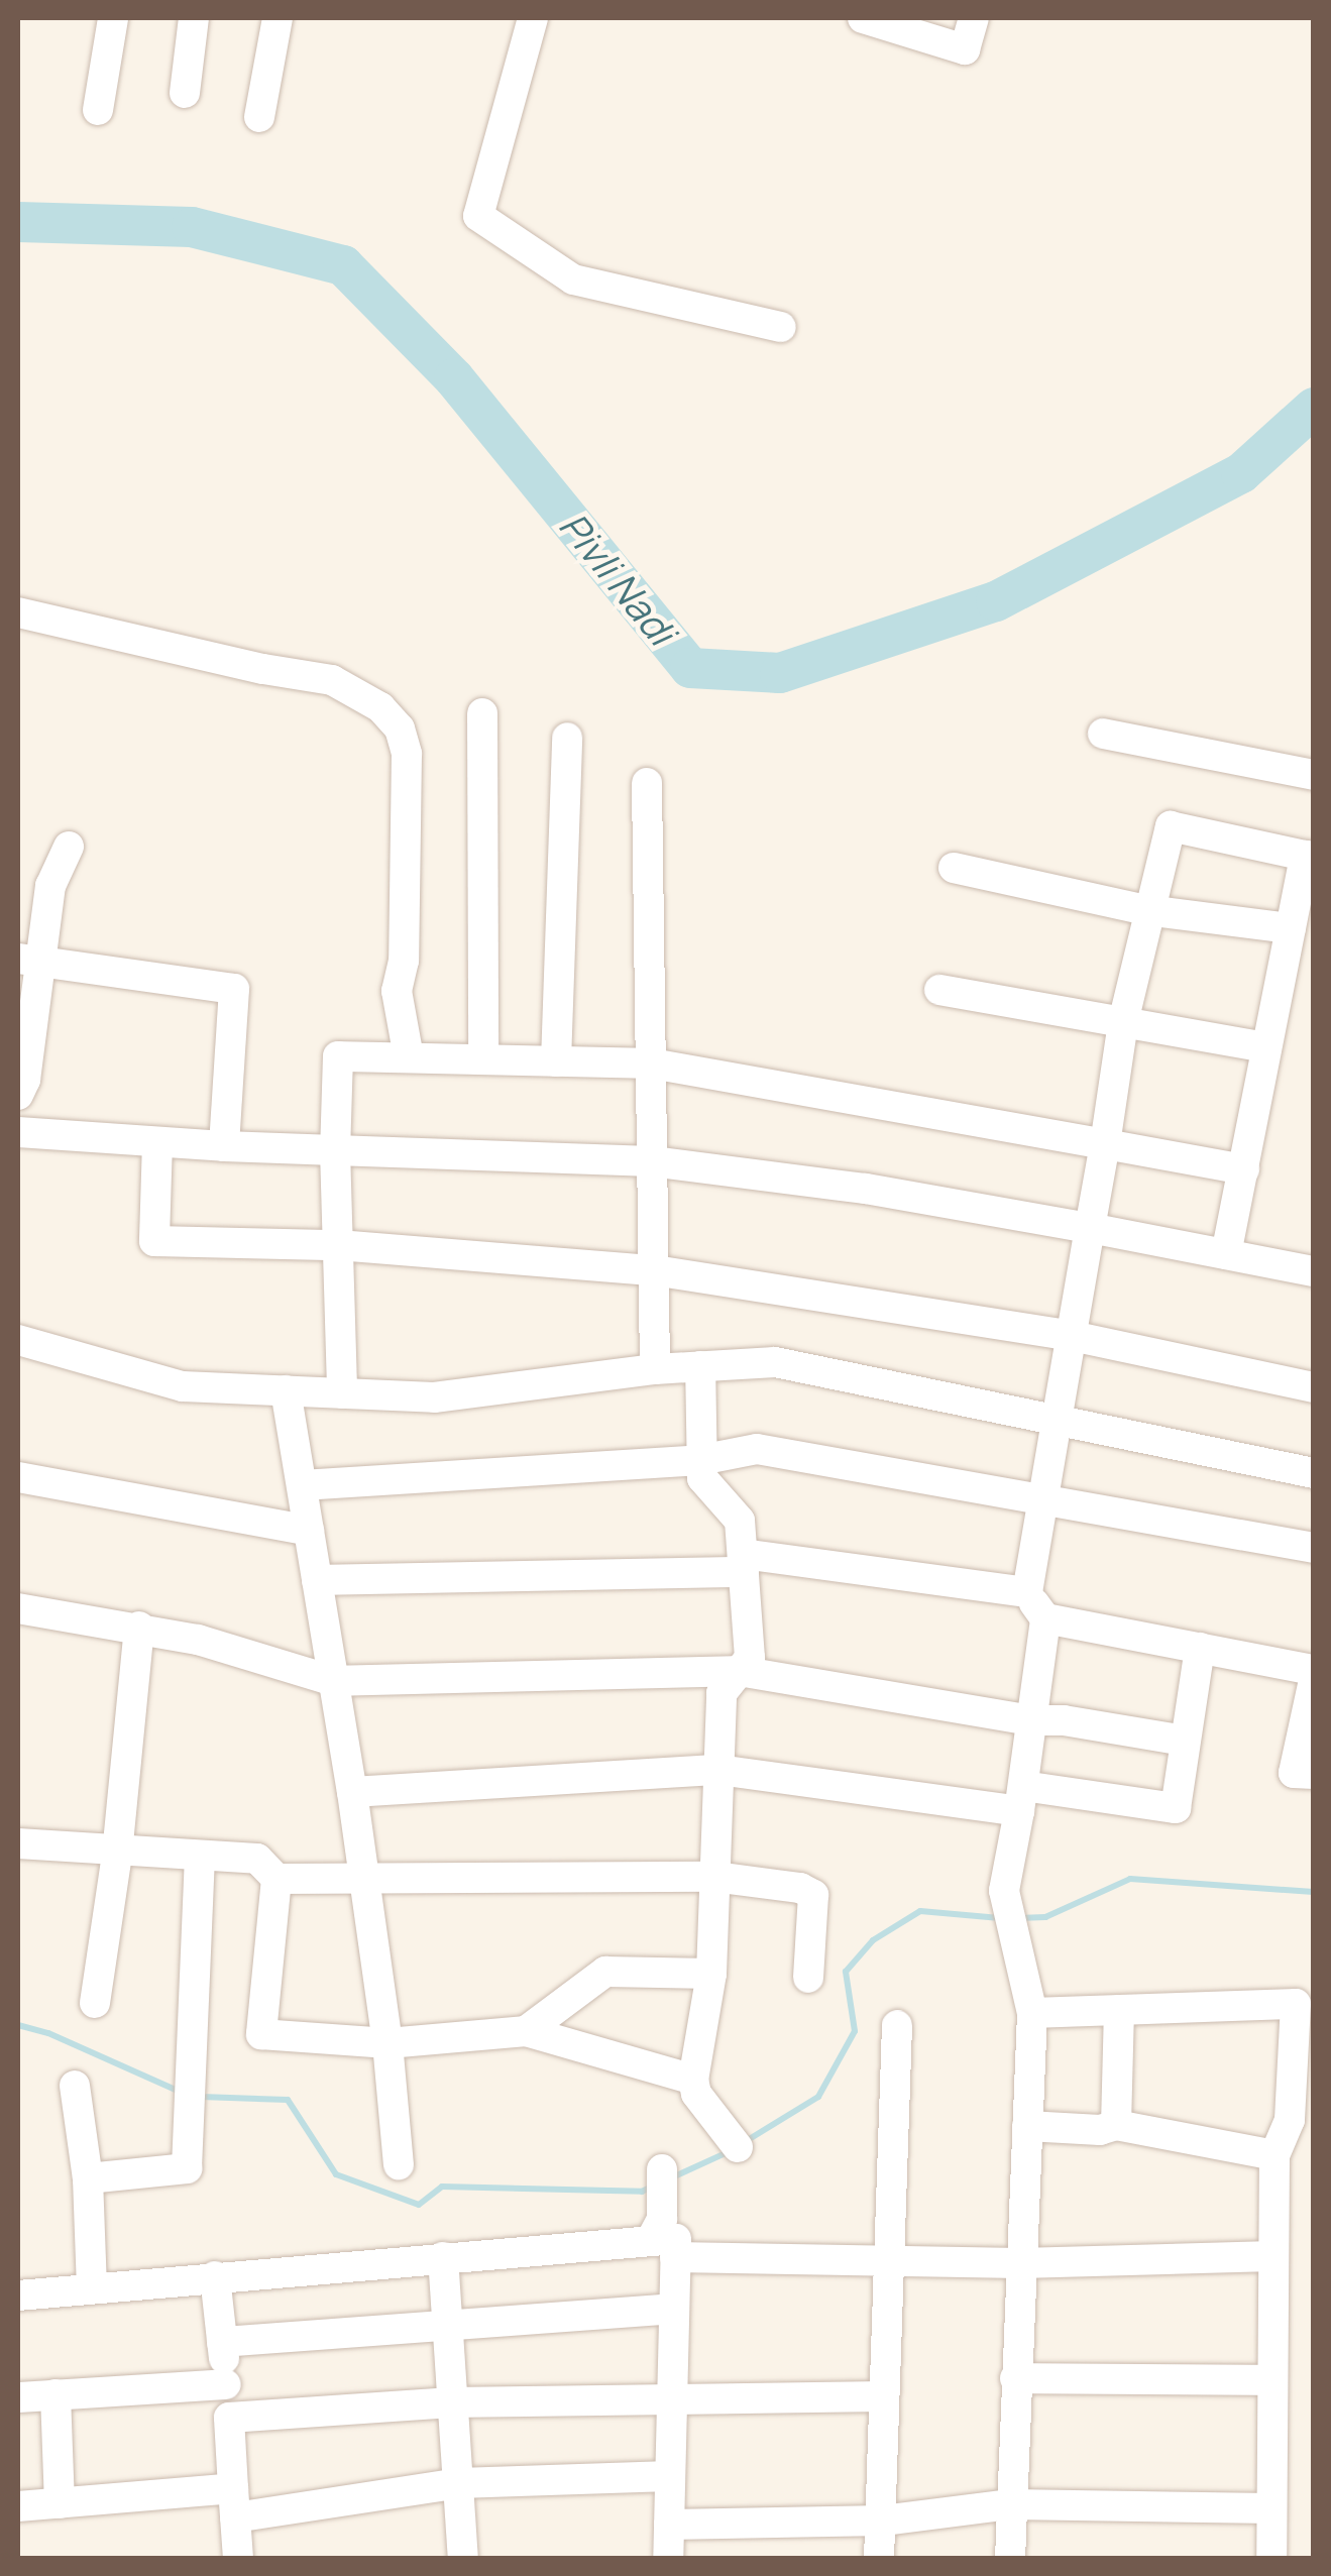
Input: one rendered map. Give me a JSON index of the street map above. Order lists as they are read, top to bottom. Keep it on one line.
{"water":["Pivli Nadi"]}
